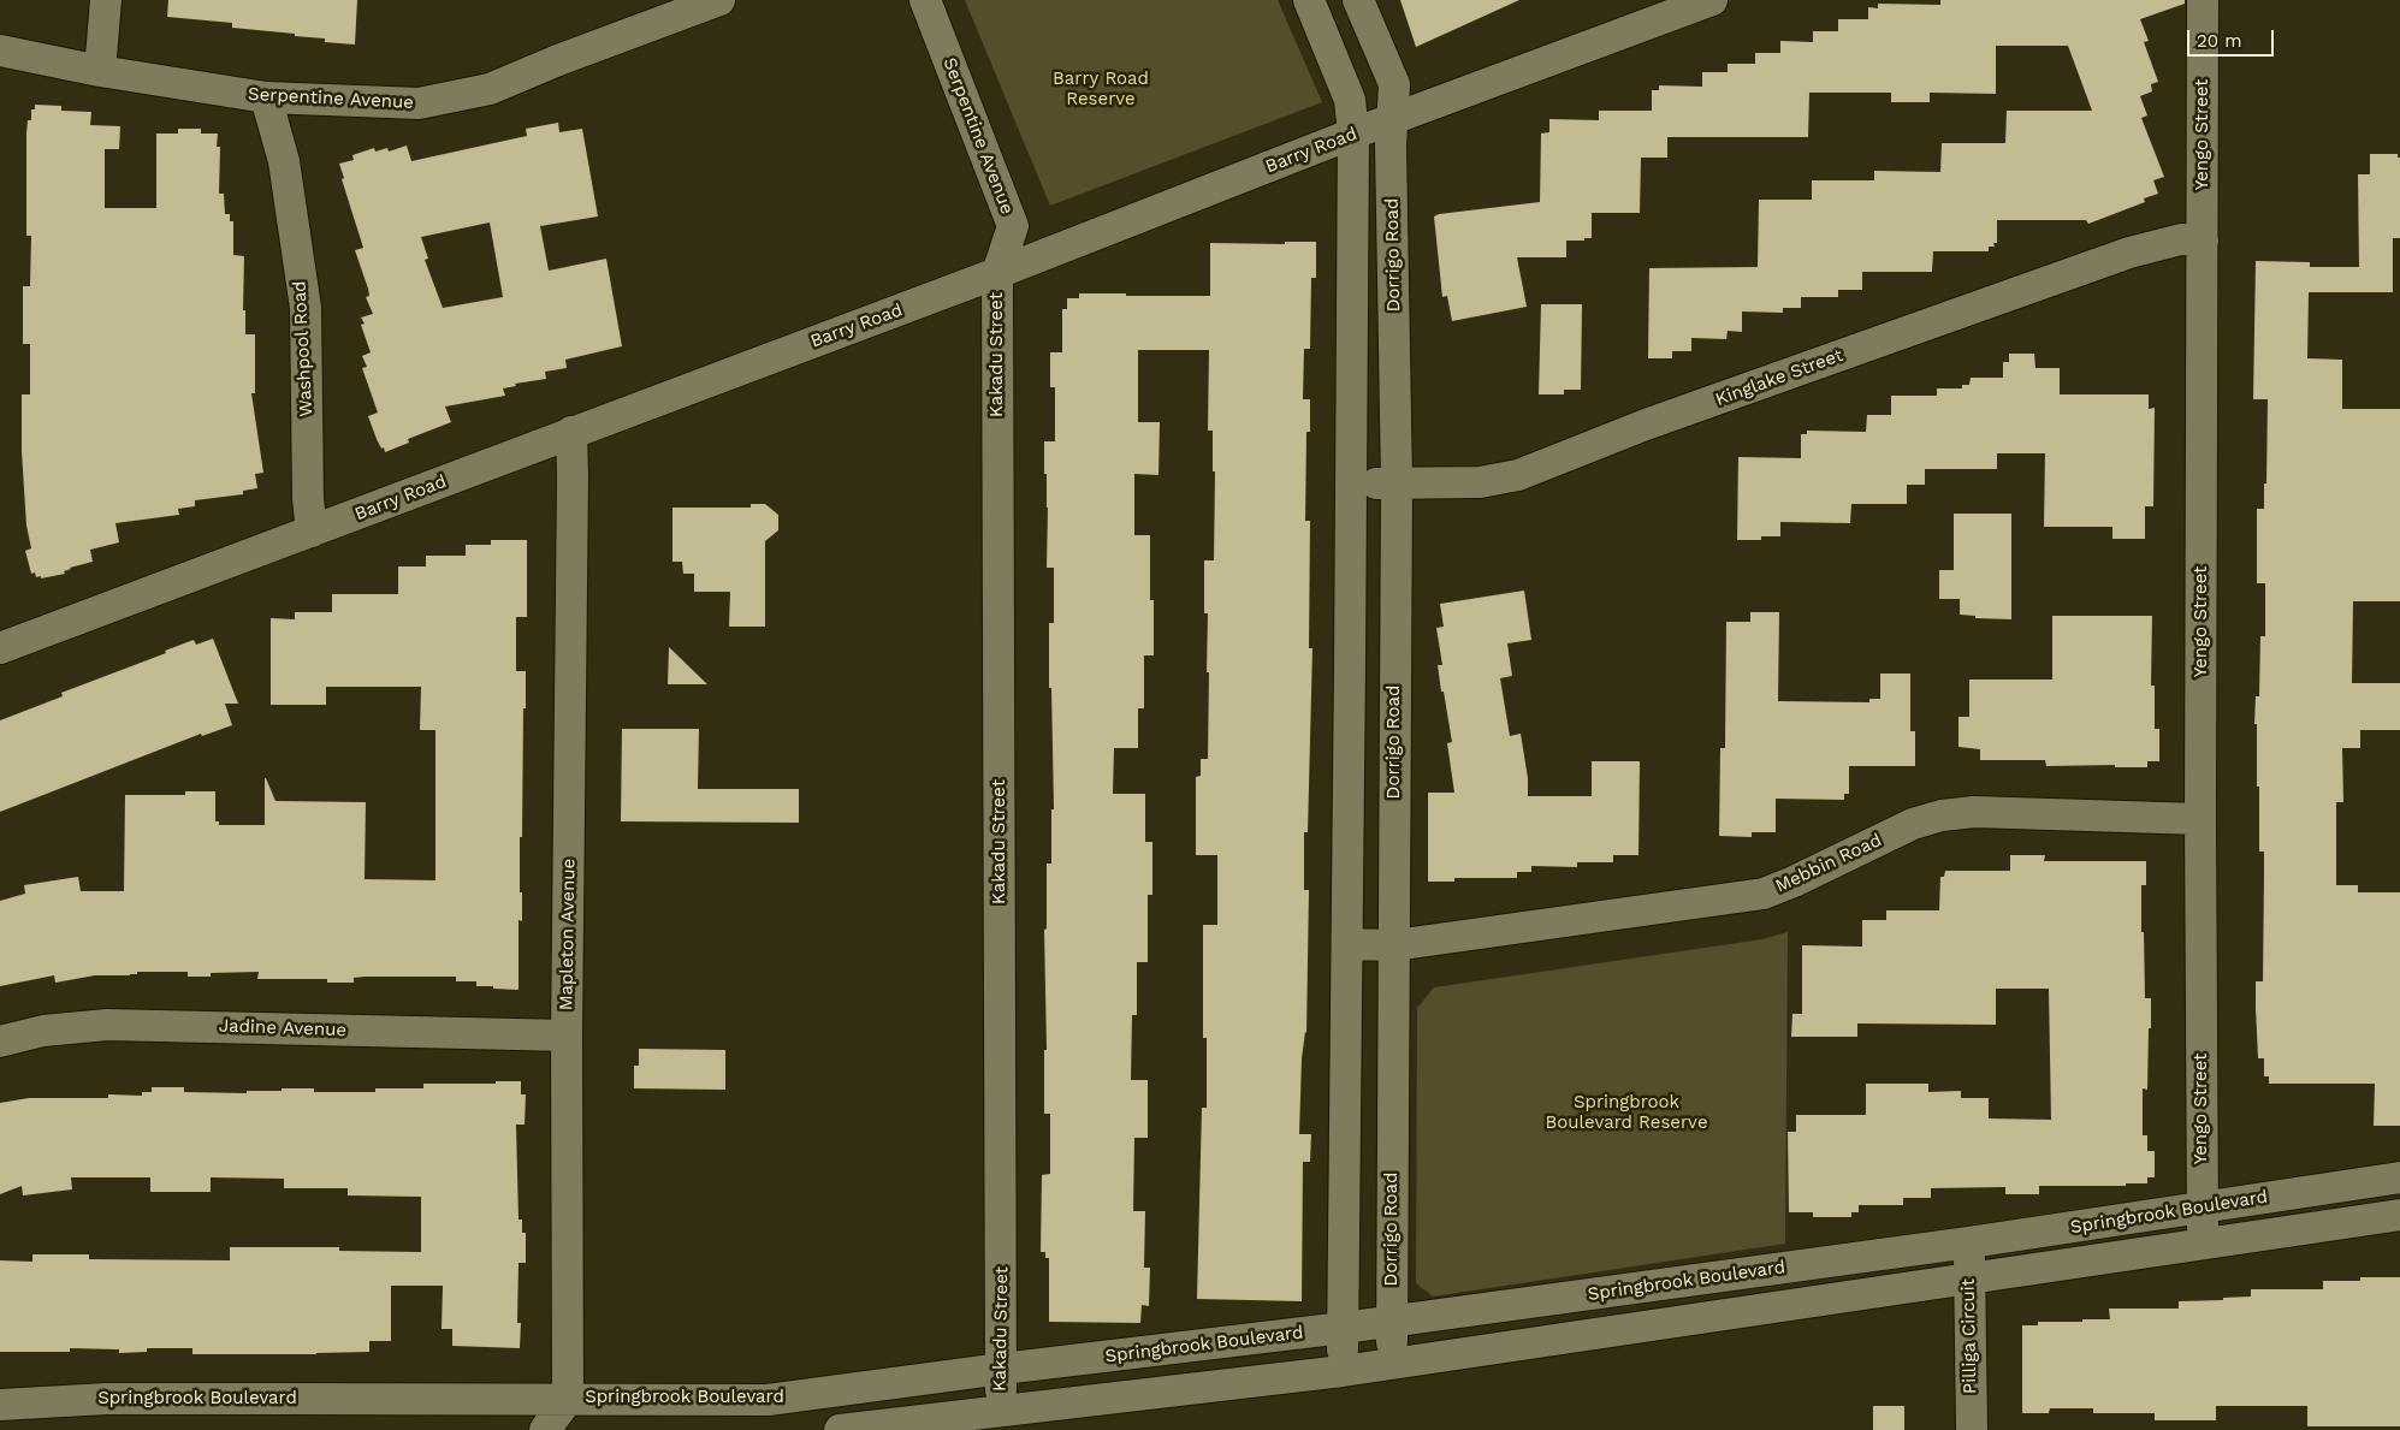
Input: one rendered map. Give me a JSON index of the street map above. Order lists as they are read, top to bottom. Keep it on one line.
{"streets":{"street":["Serpentine Avenue","Yengo Street","Barry Road","Dorrigo Road","Washpool Road","Kakadu Street","Kinglake Street","Mebbin Road","Mapleton Avenue","Jadine Avenue","Springbrook Boulevard","Pilliga Circuit"]},"crossings":[["Serpentine Avenue","Barry Road"],["Serpentine Avenue","Washpool Road"],["Serpentine Avenue","Kakadu Street"],["Yengo Street","Kinglake Street"],["Yengo Street","Mebbin Road"],["Yengo Street","Springbrook Boulevard"],["Barry Road","Dorrigo Road"],["Barry Road","Washpool Road"],["Barry Road","Kakadu Street"],["Barry Road","Mapleton Avenue"],["Dorrigo Road","Kinglake Street"],["Dorrigo Road","Mebbin Road"],["Dorrigo Road","Springbrook Boulevard"],["Kakadu Street","Springbrook Boulevard"],["Mapleton Avenue","Jadine Avenue"],["Mapleton Avenue","Springbrook Boulevard"],["Springbrook Boulevard","Pilliga Circuit"]],"parks":["Barry Road Reserve","Springbrook Boulevard Reserve"],"scale_bar":"20 m"}
